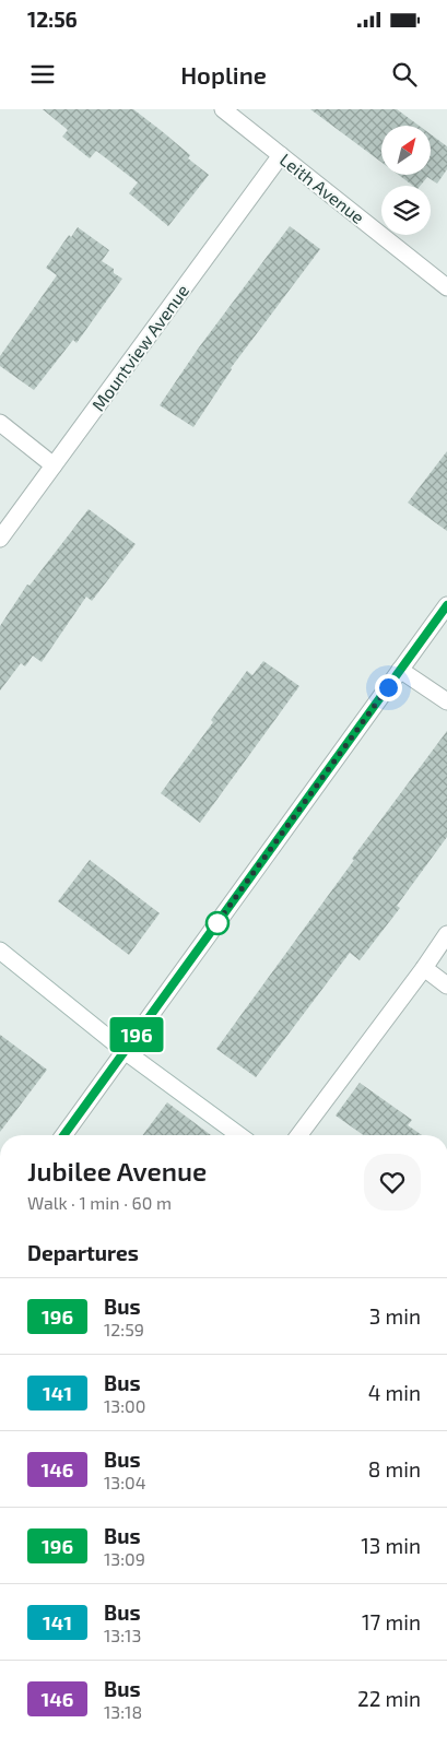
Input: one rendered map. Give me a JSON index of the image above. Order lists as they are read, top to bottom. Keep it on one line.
{"streets":{"street":["Leith Avenue","Mountview Avenue"]},"crossings":[["Leith Avenue","Mountview Avenue"]],"lines":["bus line 196"],"north":"top right","page":{"status":"12:56","header":"Hopline","on_map":"196","heading":[["Jubilee Avenue","Walk · 1 min · 60 m"],"Departures"],"list":[{"mark":"196","name":"Bus","note":"12:59","value":"3 min"},{"mark":"141","name":"Bus","note":"13:00","value":"4 min"},{"mark":"146","name":"Bus","note":"13:04","value":"8 min"},{"mark":"196","name":"Bus","note":"13:09","value":"13 min"},{"mark":"141","name":"Bus","note":"13:13","value":"17 min"},{"mark":"146","name":"Bus","note":"13:18","value":"22 min"}]}}
